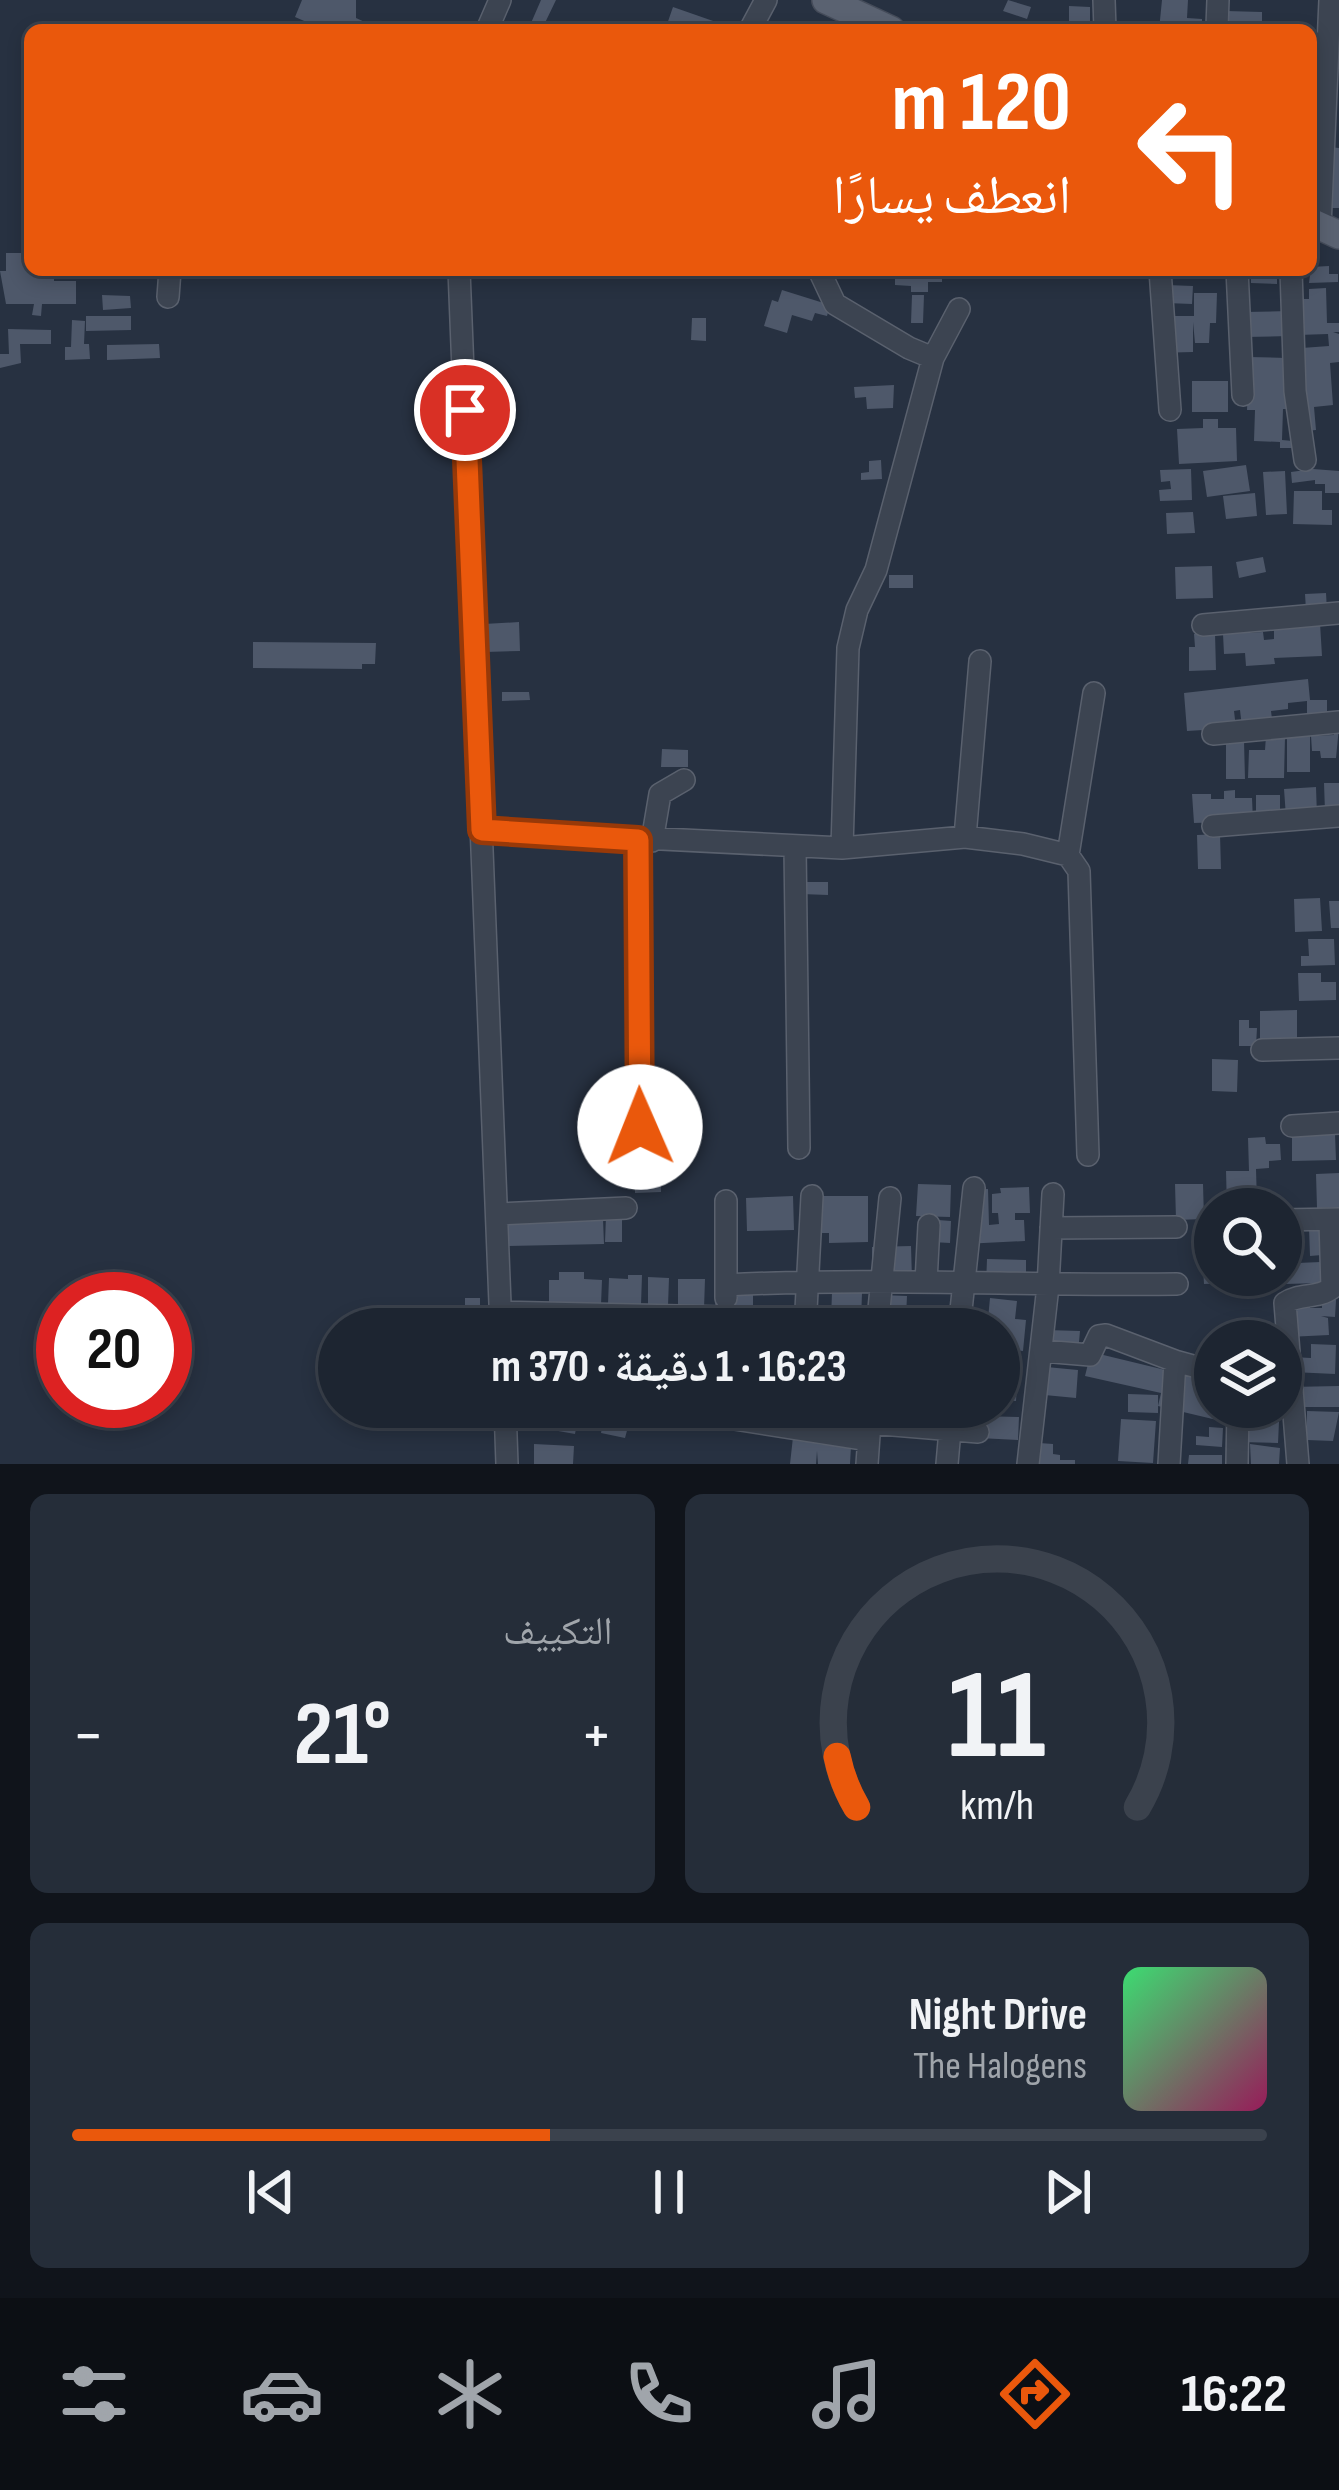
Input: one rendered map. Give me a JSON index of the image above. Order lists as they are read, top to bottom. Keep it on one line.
{"page":{"turn":["120 m","انعطف يسارًا"],"limit":"20","trip":"16:23 · 1 دقيقة · 370 m","tile":"التكييف","heat":["−","21°","+"],"song":["Night Drive","The Halogens"],"tabs":"16:22","gauge":["11","km/h"]}}
